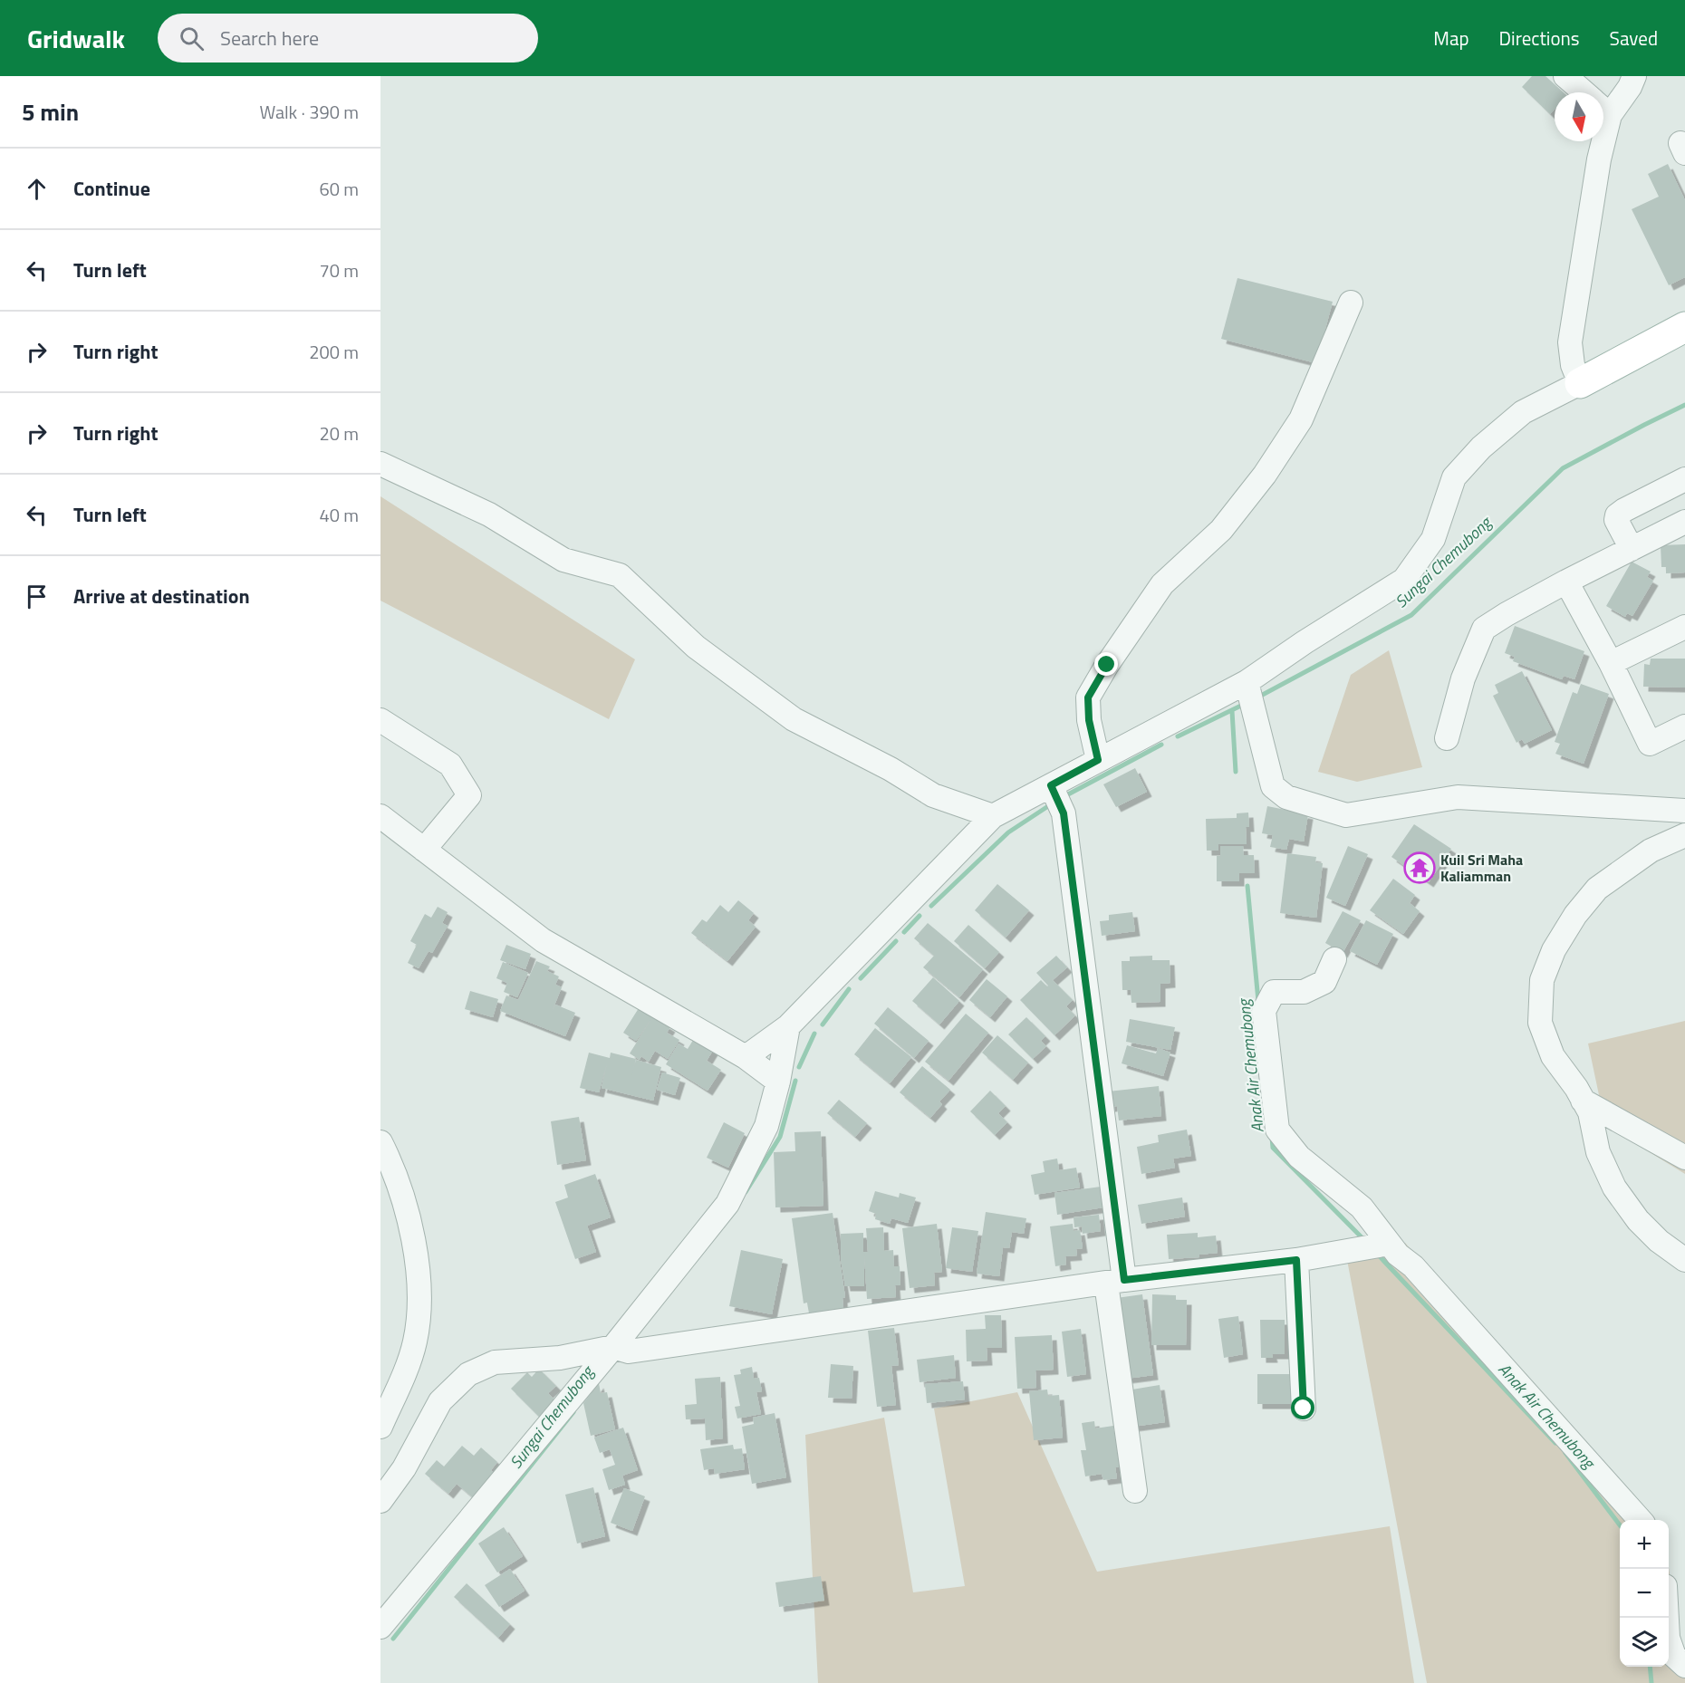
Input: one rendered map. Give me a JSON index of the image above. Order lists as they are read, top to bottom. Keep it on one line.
{"water":["Sungai Chemubong","Anak Air Chemubong"],"places":{"temple":["Kuil Sri Maha Kaliamman"]},"north":"bottom","page":{"header":"Gridwalk","search":"Search here","nav":["Map","Directions","Saved"],"heading":["5 min","Walk · 390 m"],"list":[["Continue","60 m"],["Turn left","70 m"],["Turn right","200 m"],["Turn right","20 m"],["Turn left","40 m"],"Arrive at destination"],"map_buttons":["+","−"]}}
